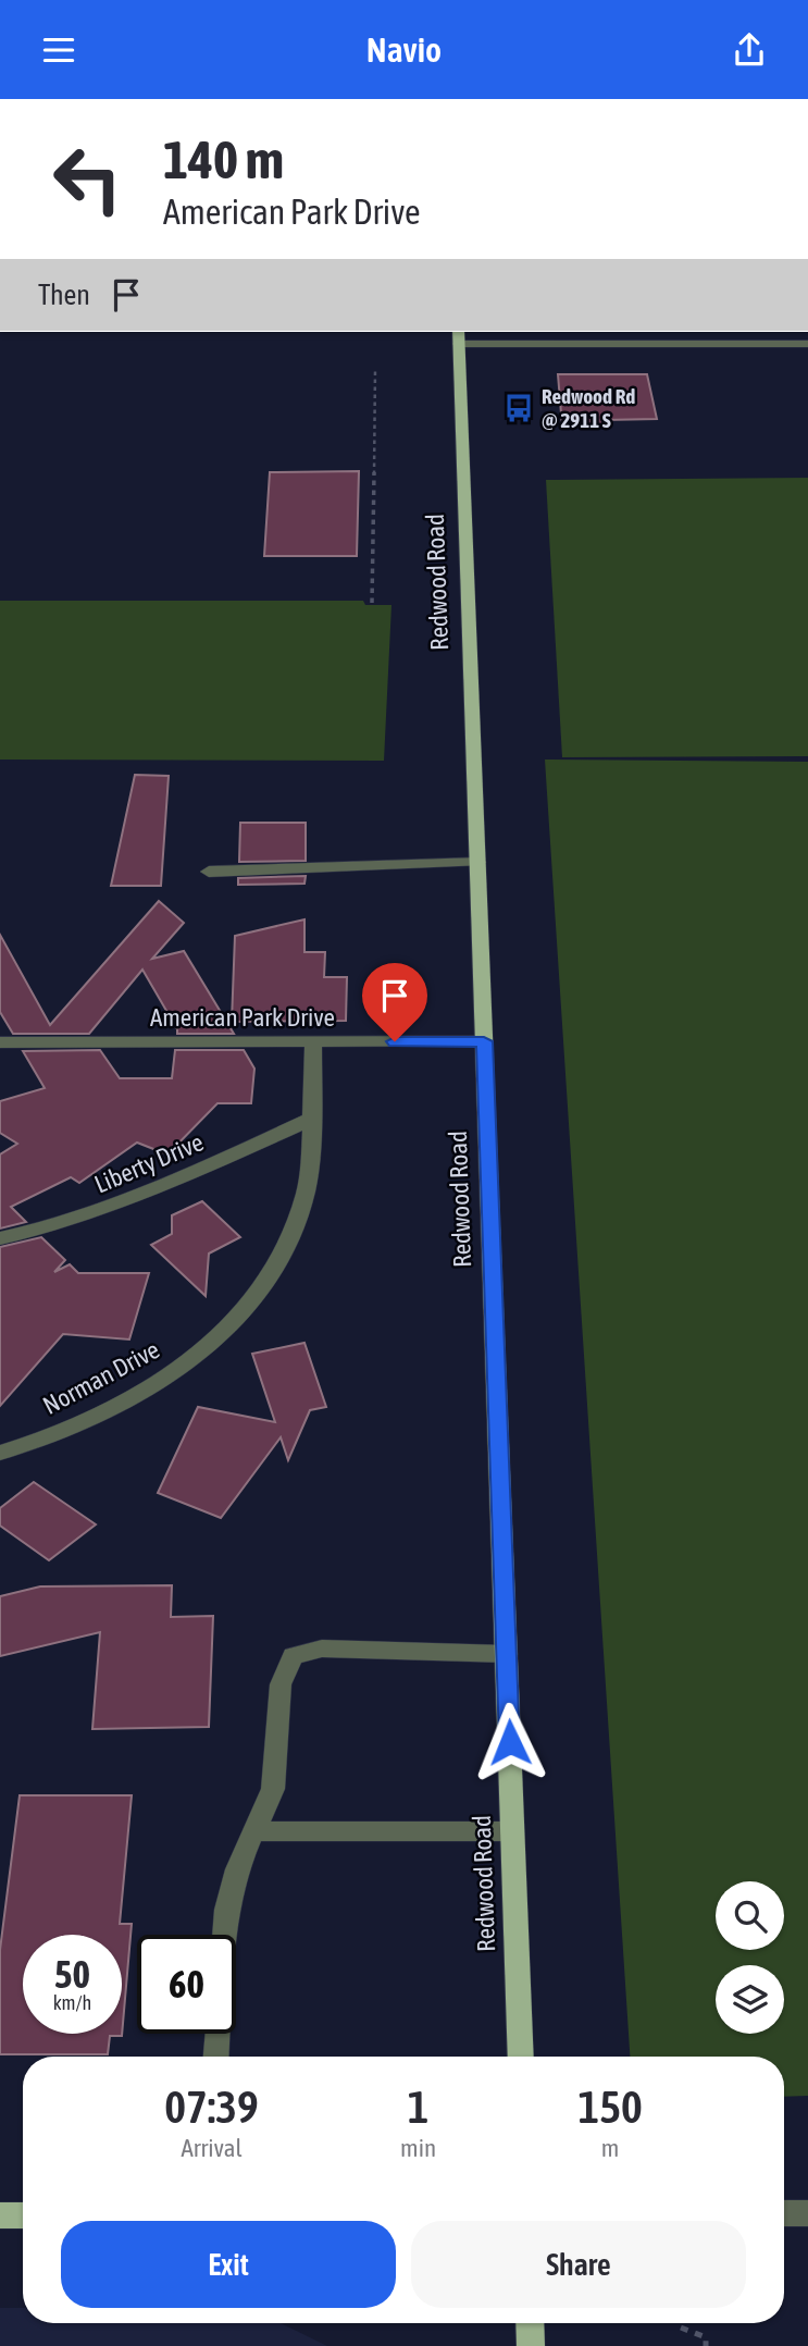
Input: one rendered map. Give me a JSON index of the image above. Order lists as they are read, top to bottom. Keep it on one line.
{"streets":{"main road":["Redwood Road"],"street":["American Park Drive","Liberty Drive","Norman Drive"]},"crossings":[["Redwood Road","American Park Drive"],["American Park Drive","Norman Drive"],["Liberty Drive","Norman Drive"]],"places":{"bus stop":["Redwood Rd @ 2911 S"]},"page":{"header":"Navio","turn":["140 m","American Park Drive"],"then":"Then","speed":"50 km/h","limit":"60","eta":["07:39","Arrival","1","min","150","m"],"buttons":["Exit","Share"]}}
